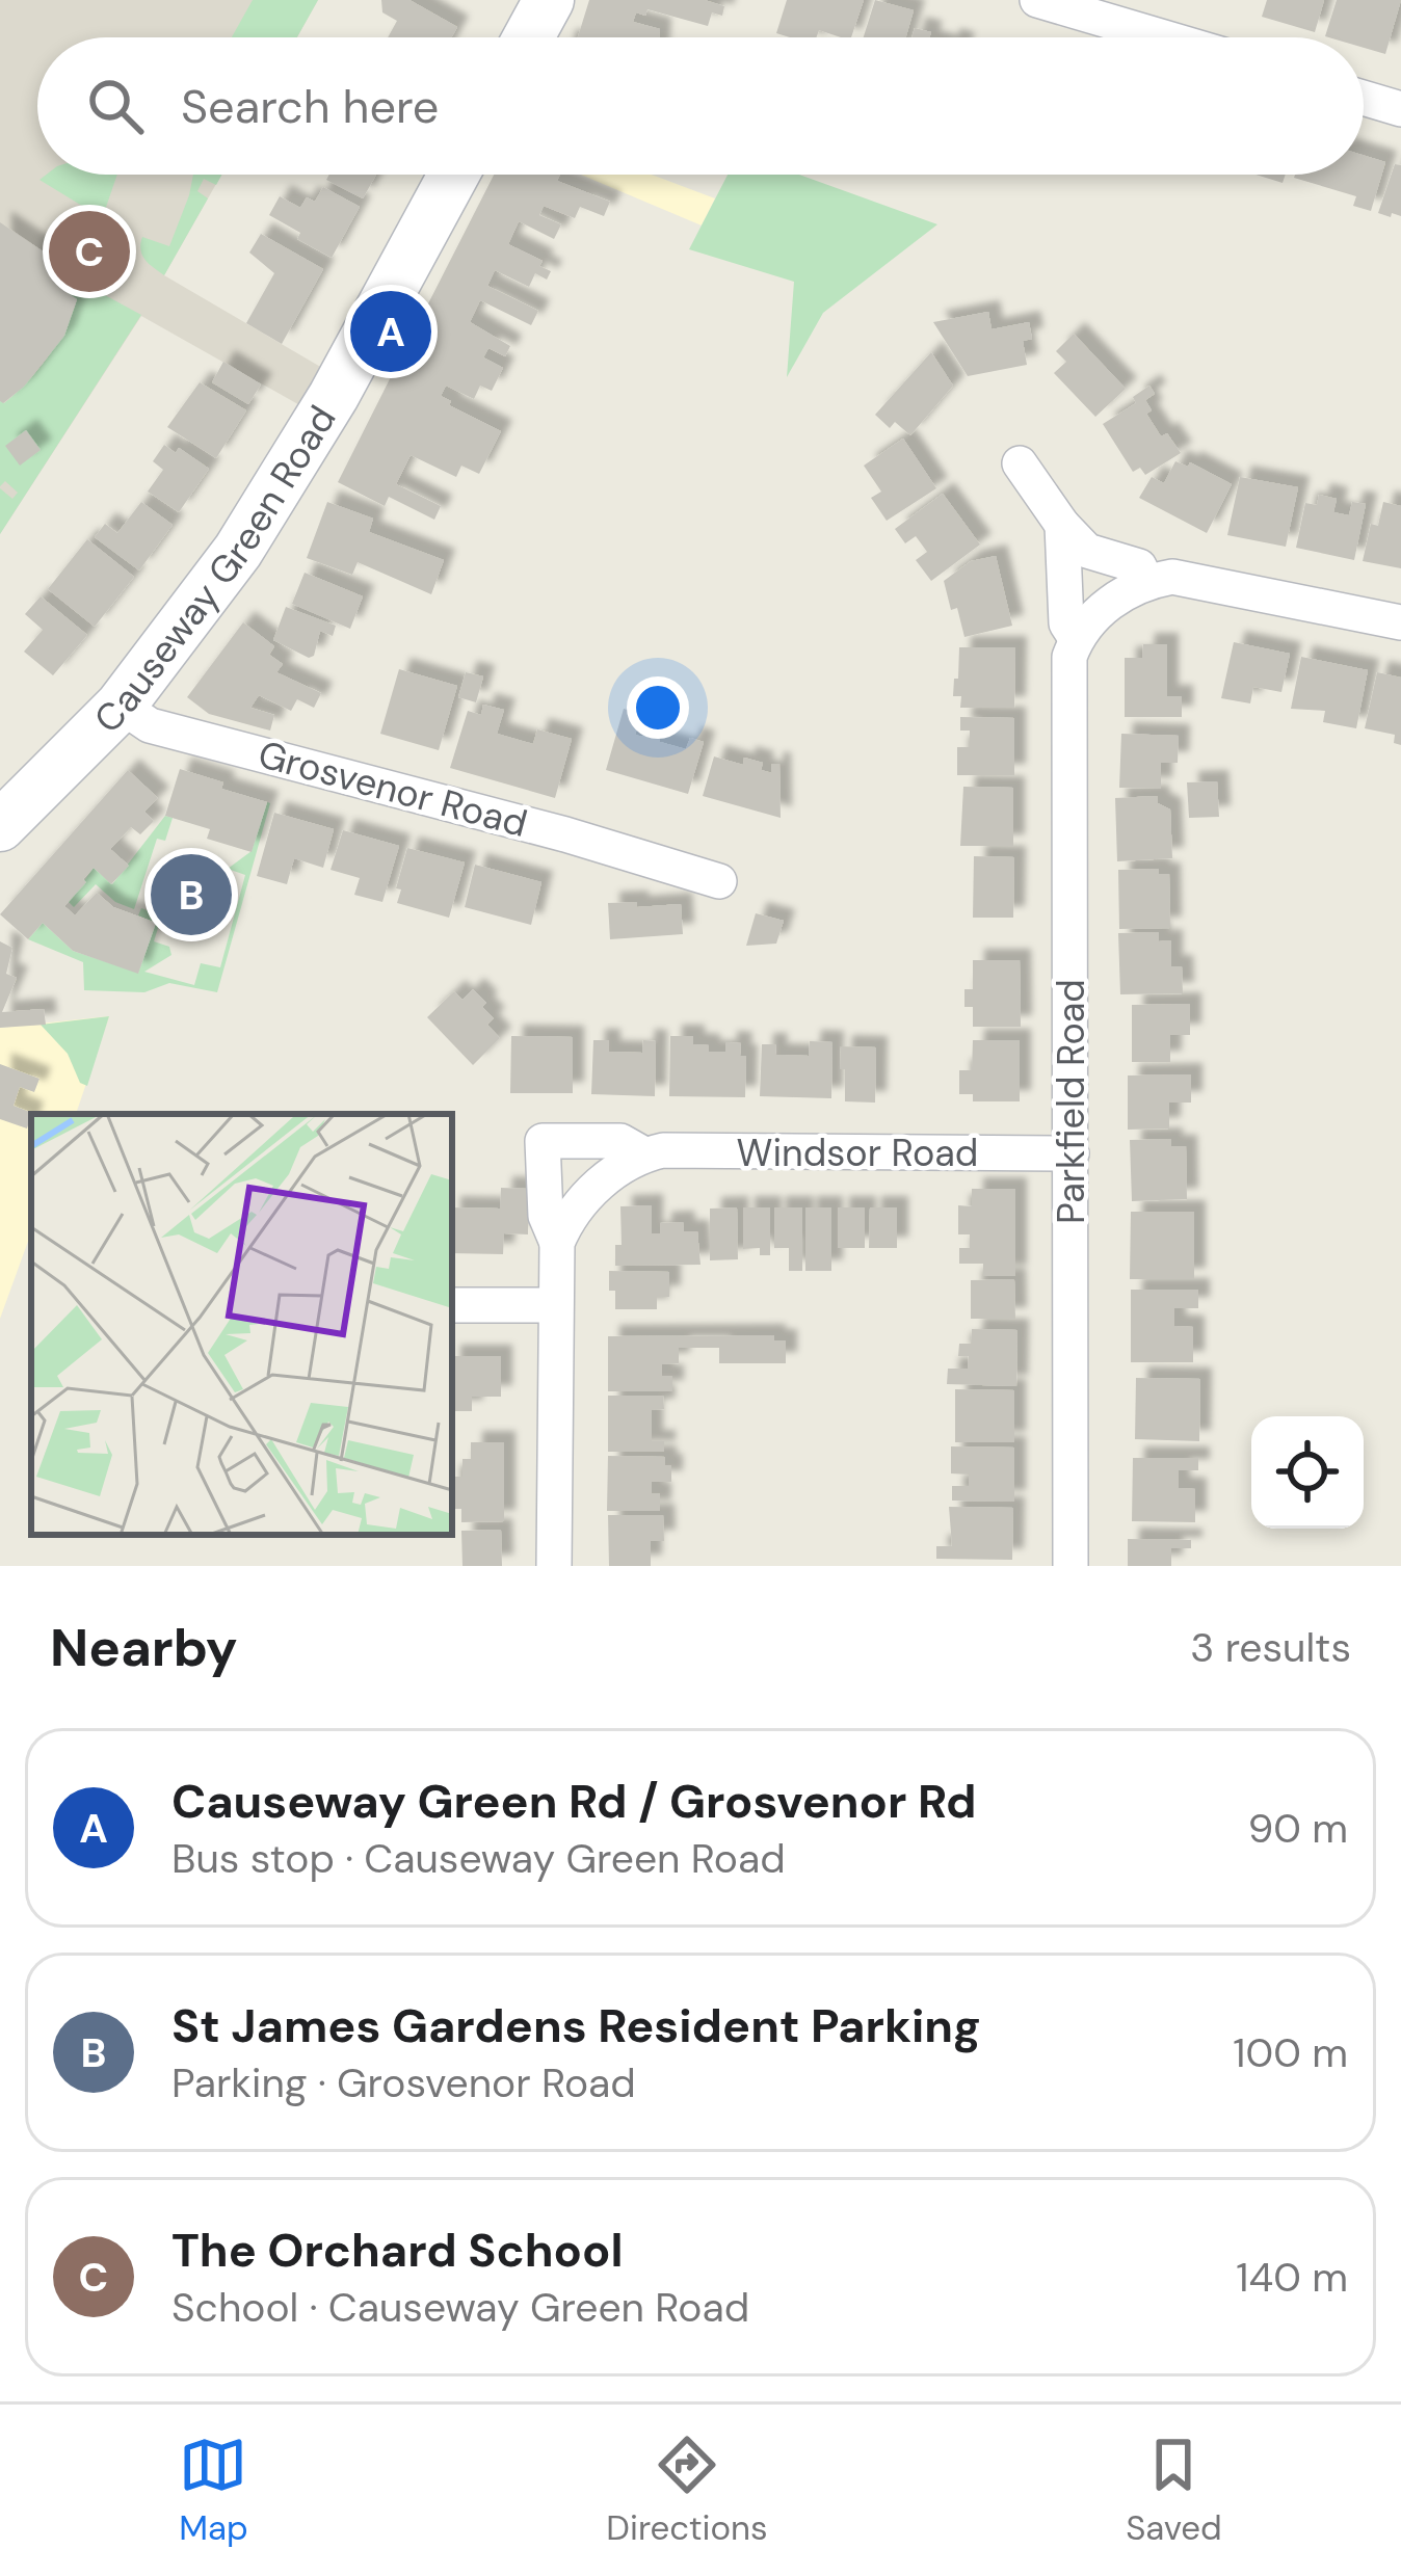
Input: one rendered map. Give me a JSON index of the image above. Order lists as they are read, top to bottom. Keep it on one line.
{"streets":{"main road":["Causeway Green Road"],"street":["Grosvenor Road","Parkfield Road","Windsor Road"]},"crossings":[["Causeway Green Road","Grosvenor Road"],["Parkfield Road","Windsor Road"]],"page":{"search":"Search here","pins":["C","A","B"],"heading":["Nearby","3 results"],"list":[{"mark":"A","name":"Causeway Green Rd / Grosvenor Rd","note":"Bus stop · Causeway Green Road","value":"90 m"},{"mark":"B","name":"St James Gardens Resident Parking","note":"Parking · Grosvenor Road","value":"100 m"},{"mark":"C","name":"The Orchard School","note":"School · Causeway Green Road","value":"140 m"}],"nav":["Map","Directions","Saved"]}}
